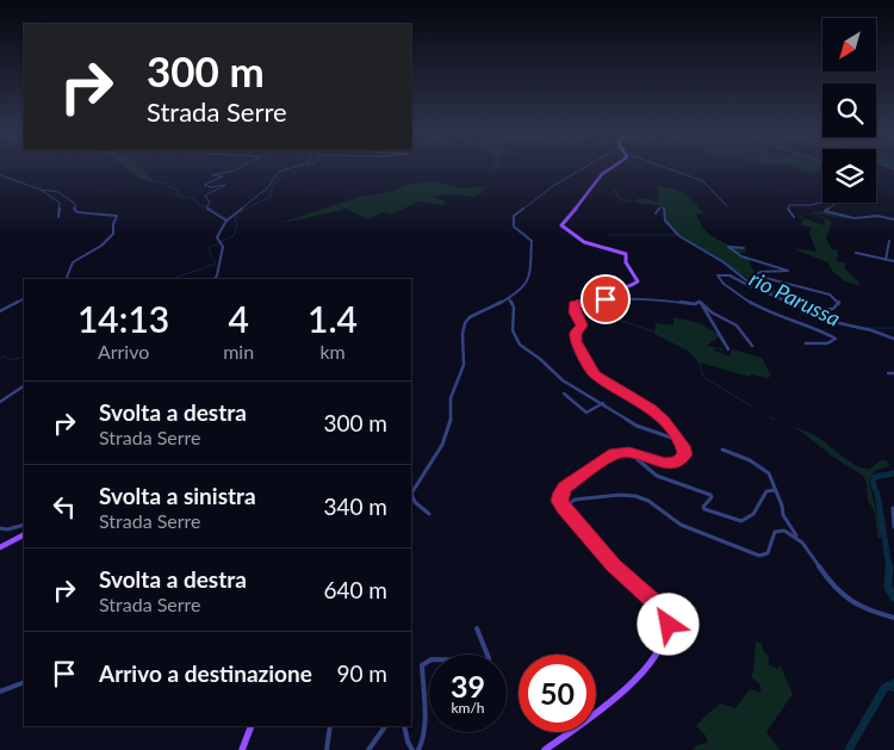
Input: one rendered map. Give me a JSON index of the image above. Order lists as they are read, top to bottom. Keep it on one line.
{"water":["rio Parussa"],"north":"bottom left","page":{"turn":["300 m","Strada Serre"],"eta":["14:13","Arrivo","4","min","1.4","km"],"list":[{"name":"Svolta a destra","note":"Strada Serre","value":"300 m"},{"name":"Svolta a sinistra","note":"Strada Serre","value":"340 m"},{"name":"Svolta a destra","note":"Strada Serre","value":"640 m"},{"name":"Arrivo a destinazione","value":"90 m"}],"speed":"39 km/h","limit":"50"}}
